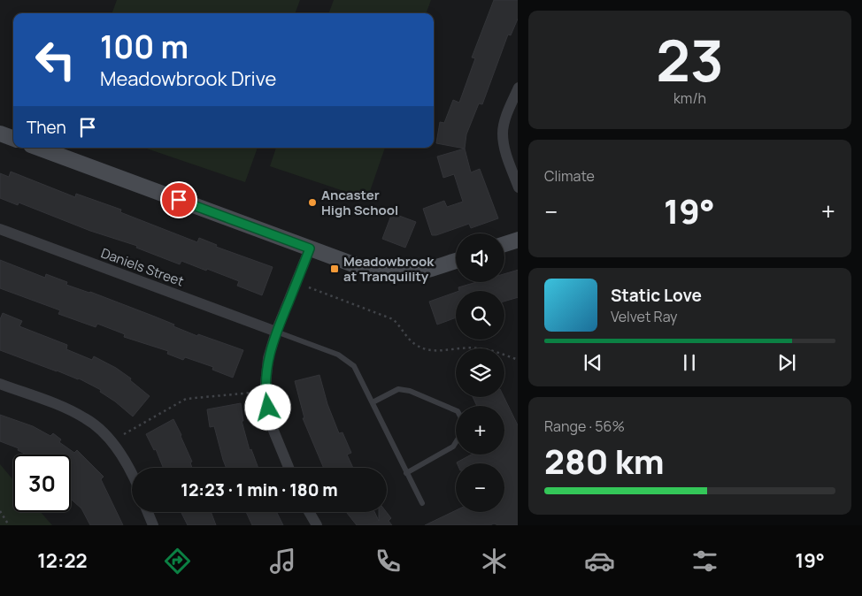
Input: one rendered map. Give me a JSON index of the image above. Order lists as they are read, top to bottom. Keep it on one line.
{"streets":{"street":["Daniels Street"]},"places":{"other":["Ancaster High School"],"transit":["Meadowbrook at Tranquility"]},"page":{"tile":[["23","km/h"],"Climate",["Range · 56%","280 km"]],"turn":["100 m","Meadowbrook Drive"],"then":"Then","heat":["−","19°","+"],"map_buttons":["+","−"],"song":["Static Love","Velvet Ray"],"limit":"30","trip":"12:23 · 1 min · 180 m","tabs":["12:22","19°"]}}
